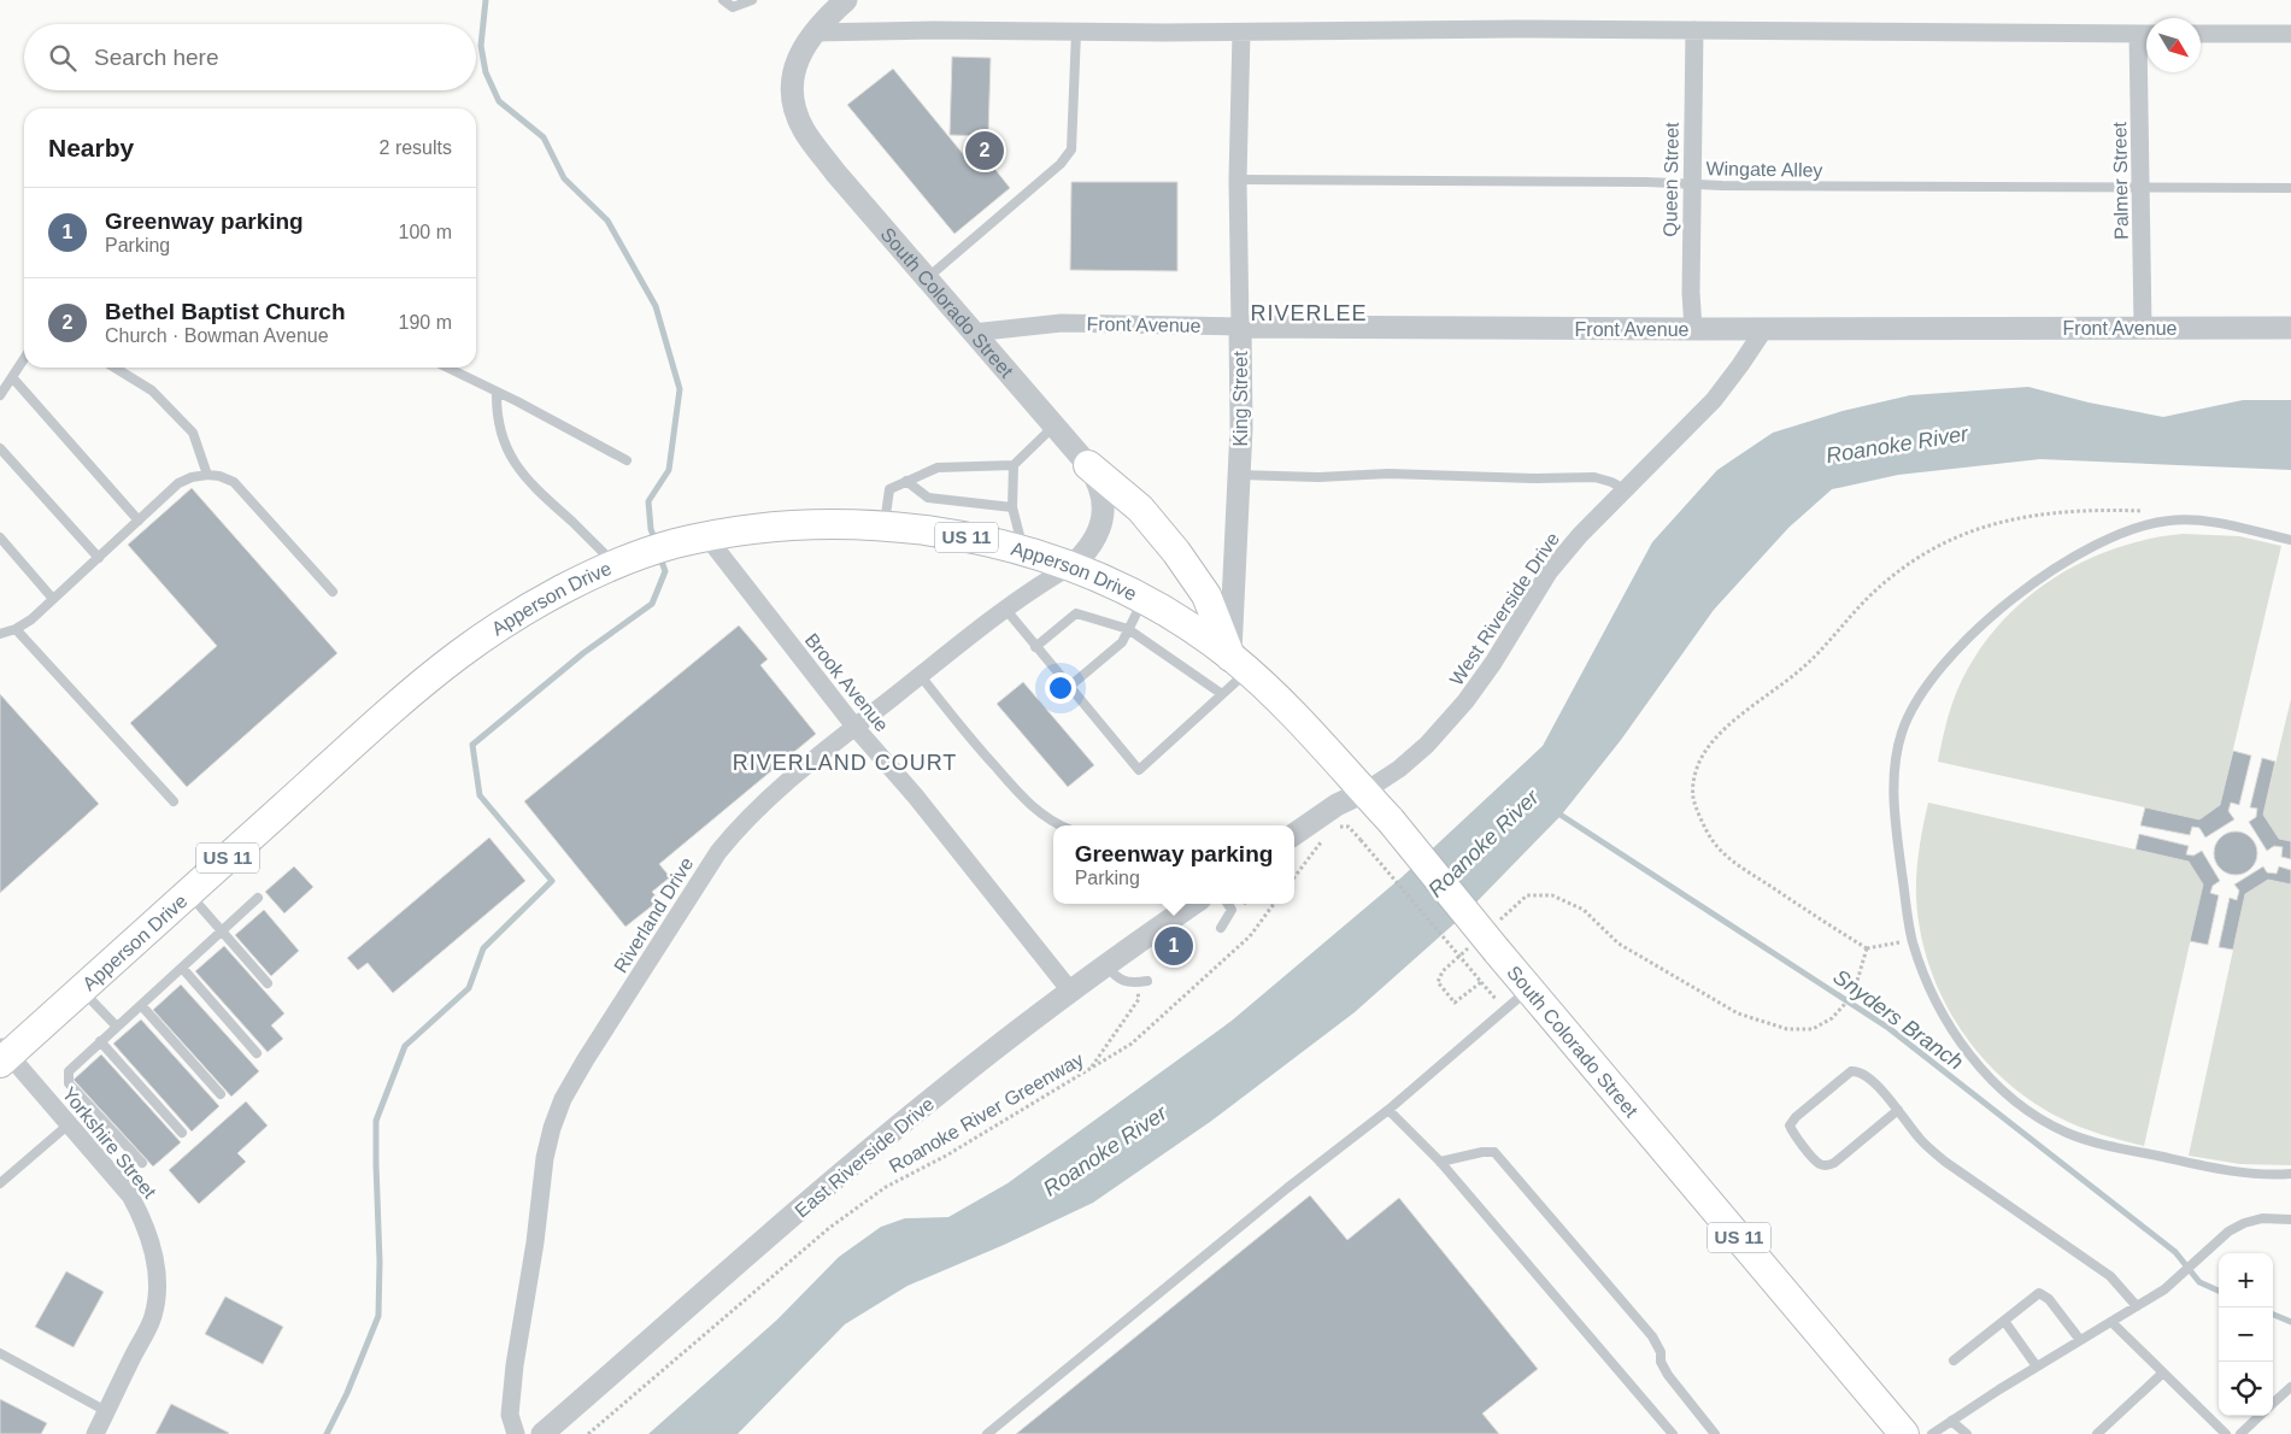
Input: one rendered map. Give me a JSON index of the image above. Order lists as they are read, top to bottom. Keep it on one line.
{"streets":{"main road":["South Colorado Street","US 11","Apperson Drive"],"street":["Queen Street","Palmer Street","Front Avenue","King Street","West Riverside Drive","Brook Avenue","Riverland Drive","Yorkshire Street","East Riverside Drive"],"lane":["Wingate Alley"],"path":["Roanoke River Greenway"]},"crossings":[["Wingate Alley","Queen Street"],["Wingate Alley","Palmer Street"],["Wingate Alley","King Street"],["Queen Street","Front Avenue"],["Palmer Street","Front Avenue"],["South Colorado Street","Front Avenue"],["South Colorado Street","King Street"],["South Colorado Street","Apperson Drive"],["South Colorado Street","West Riverside Drive"],["South Colorado Street","Riverland Drive"],["Front Avenue","King Street"],["Front Avenue","West Riverside Drive"],["King Street","Apperson Drive"],["Apperson Drive","Brook Avenue"],["Apperson Drive","Riverland Drive"],["Apperson Drive","Yorkshire Street"],["Brook Avenue","Riverland Drive"],["Brook Avenue","East Riverside Drive"]],"districts":["RIVERLEE","RIVERLAND COURT"],"water":["Roanoke River","Snyders Branch"],"north":"bottom right","page":{"search":"Search here","heading":["Nearby","2 results"],"pins":["2","1"],"list":[{"mark":"1","name":"Greenway parking","note":"Parking","value":"100 m"},{"mark":"2","name":"Bethel Baptist Church","note":"Church · Bowman Avenue","value":"190 m"}],"popup":["Greenway parking","Parking"],"map_buttons":["+","−"]}}
